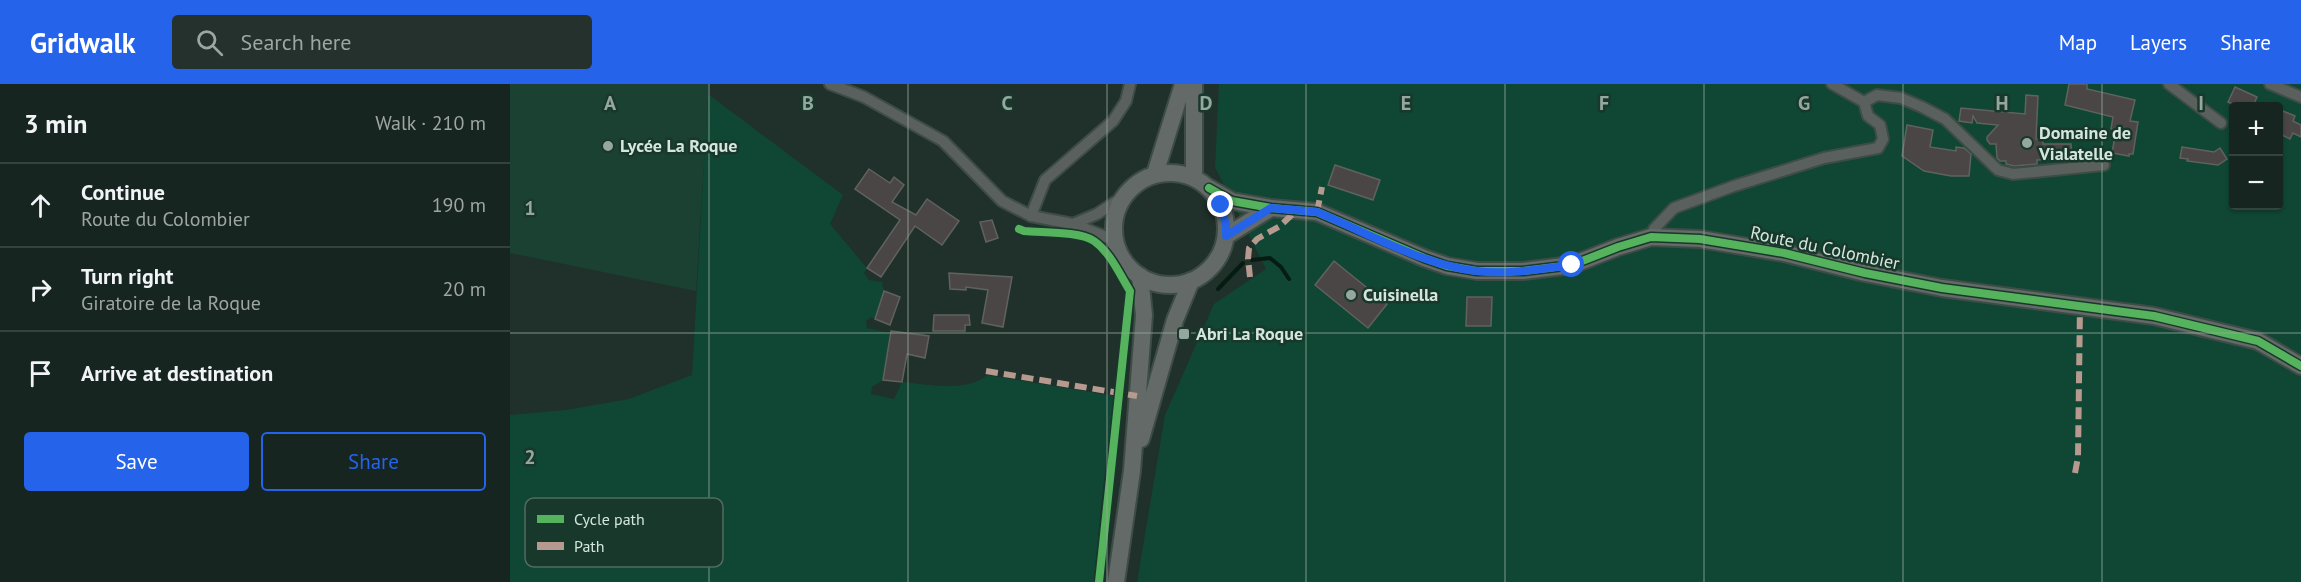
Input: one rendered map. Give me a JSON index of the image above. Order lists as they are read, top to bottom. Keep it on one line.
{"streets":{"street":["Route du Colombier"]},"places":{"other":["Domaine de Vialatelle","Lycée La Roque","Cuisinella"],"transit":["Abri La Roque"]},"legend":["Cycle path","Path"],"page":{"header":"Gridwalk","search":"Search here","nav":["Map","Layers","Share"],"heading":["3 min","Walk · 210 m"],"map_buttons":["+","−"],"list":[["Continue","Route du Colombier","190 m"],["Turn right","Giratoire de la Roque","20 m"],"Arrive at destination"],"buttons":["Save","Share"]},"grid":{"columns":["A","B","C","D","E","F","G","H","I"],"rows":["1","2"]}}
